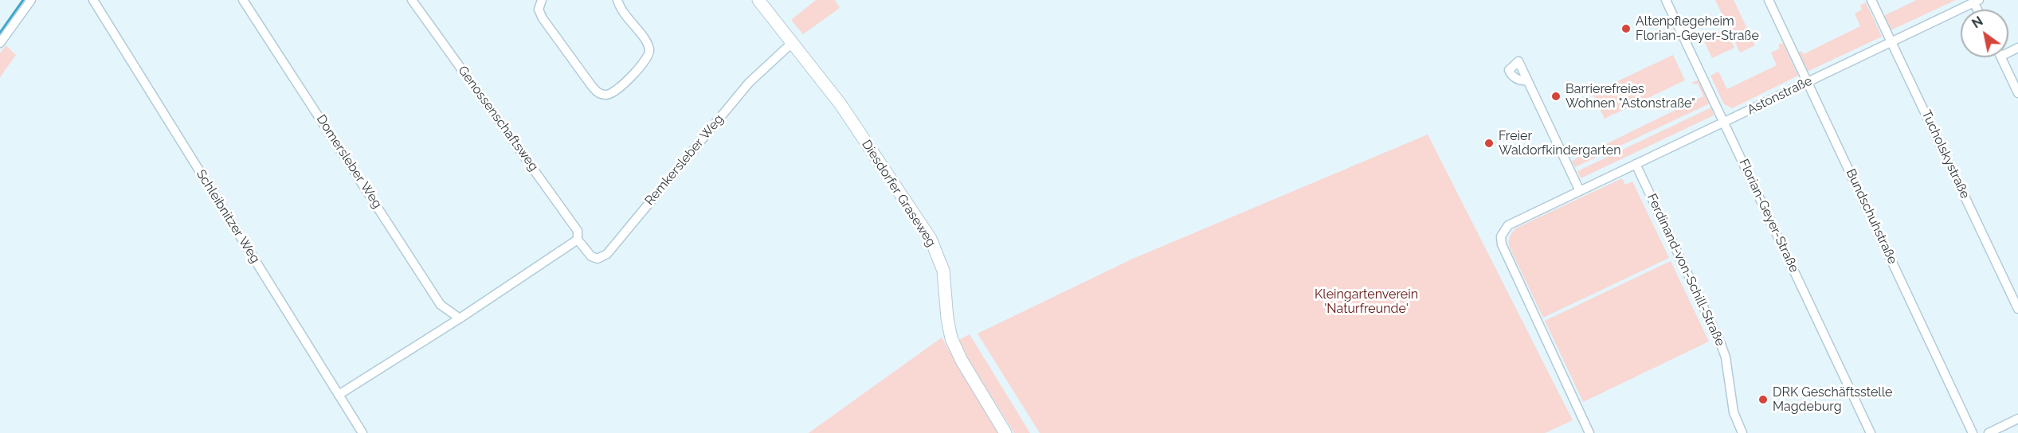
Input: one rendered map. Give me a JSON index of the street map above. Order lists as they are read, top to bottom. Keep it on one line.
{"streets":{"main road":["Diesdorfer Graseweg"],"street":["Astonstraße","Genossenschaftsweg","Tucholskystraße","Remkersleber Weg","Domersleber Weg","Florian-Geyer-Straße","Schleibnitzer Weg","Bundschuhstraße","Ferdinand-von-Schill-Straße"]},"crossings":[["Astonstraße","Tucholskystraße"],["Astonstraße","Florian-Geyer-Straße"],["Astonstraße","Bundschuhstraße"],["Astonstraße","Ferdinand-von-Schill-Straße"],["Genossenschaftsweg","Remkersleber Weg"],["Remkersleber Weg","Diesdorfer Graseweg"]],"parks":["Kleingartenverein 'Naturfreunde'"],"places":["Altenpflegeheim Florian-Geyer-Straße","Barrierefreies Wohnen \"Astonstraße\"","Freier Waldorfkindergarten","DRK Geschäftsstelle Magdeburg"],"north":"top left"}
